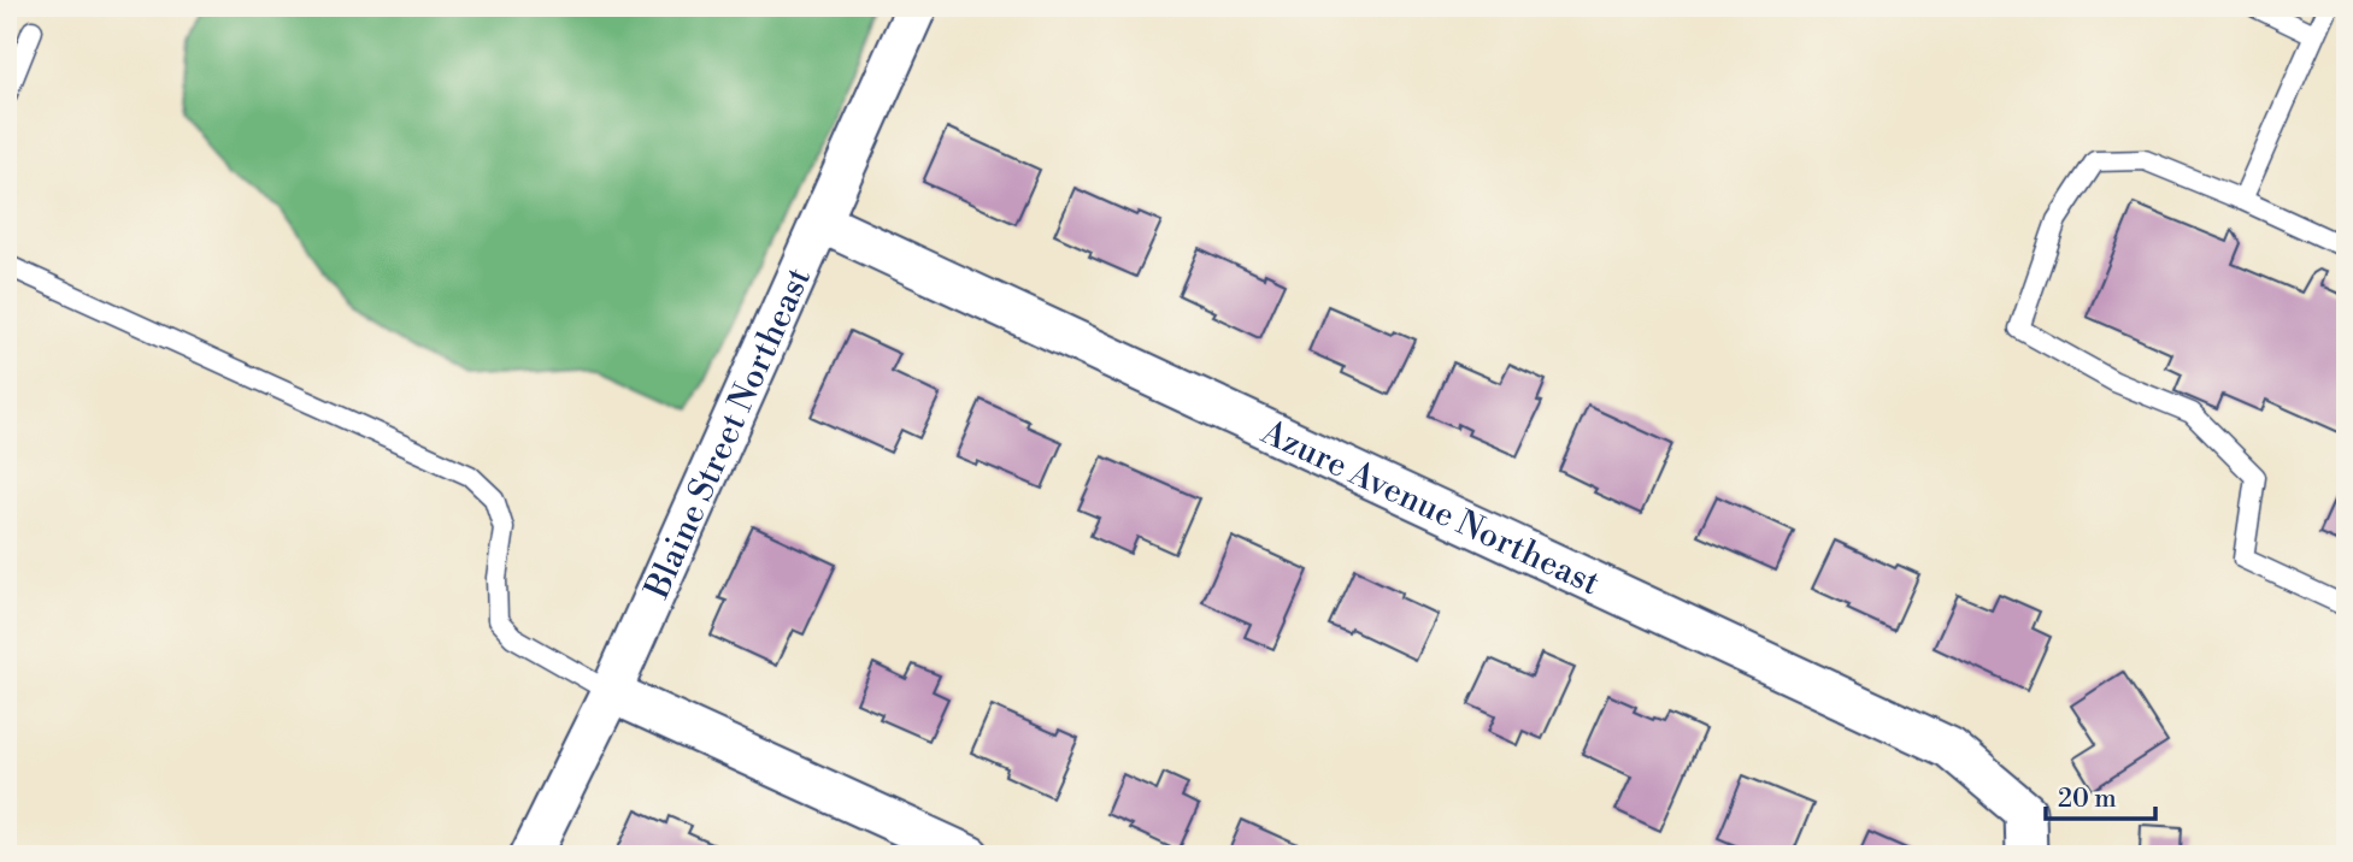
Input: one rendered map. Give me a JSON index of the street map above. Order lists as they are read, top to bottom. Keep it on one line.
{"streets":{"street":["Blaine Street Northeast","Azure Avenue Northeast"]},"crossings":[["Blaine Street Northeast","Azure Avenue Northeast"]],"scale_bar":"20 m"}
